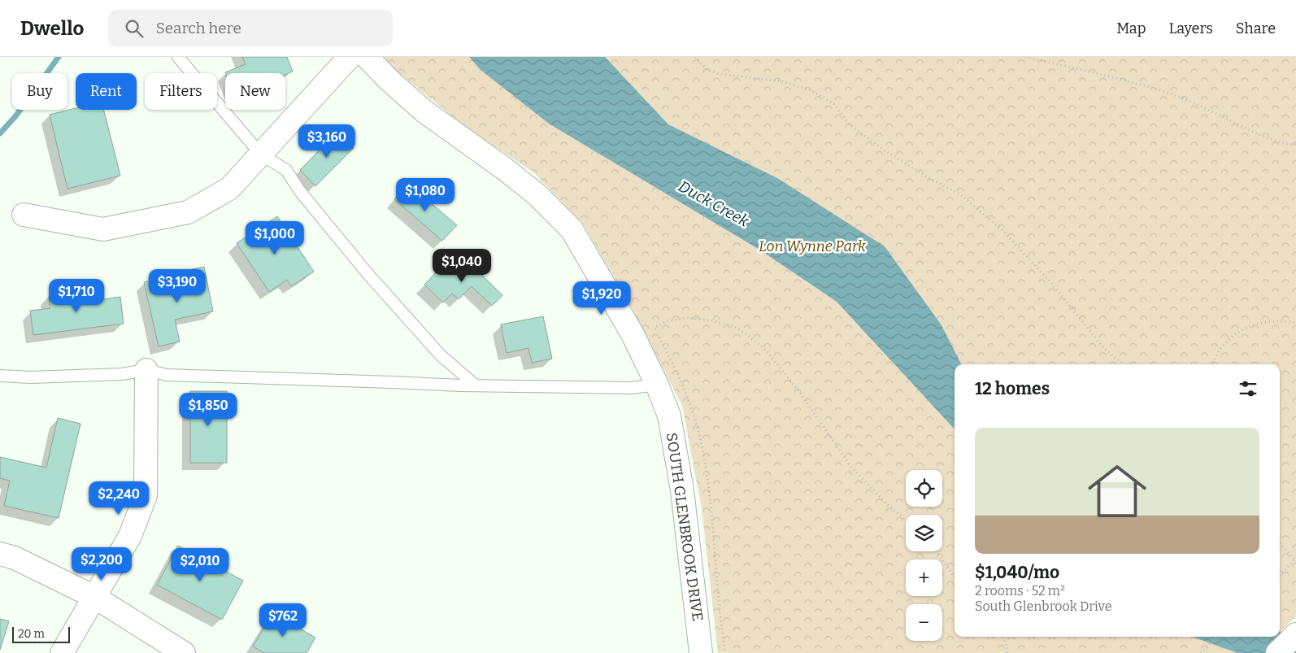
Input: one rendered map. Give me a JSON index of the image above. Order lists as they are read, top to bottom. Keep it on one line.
{"streets":{"street":["SOUTH GLENBROOK DRIVE"]},"water":["Duck Creek"],"parks":["Lon Wynne Park"],"scale_bar":"20 m","page":{"header":"Dwello","search":"Search here","nav":["Map","Layers","Share"],"chip":["Buy","Rent","Filters","New"],"price":["$3,160","$1,080","$1,000","$1,040","$3,190","$1,710","$1,920","$1,850","$2,240","$2,200","$2,010","$762"],"heading":"12 homes","list":[{"name":"$1,040/mo","note":"2 rooms · 52 m² · South Glenbrook Drive"}],"map_buttons":["+","−"],"scale":"20 m"}}
